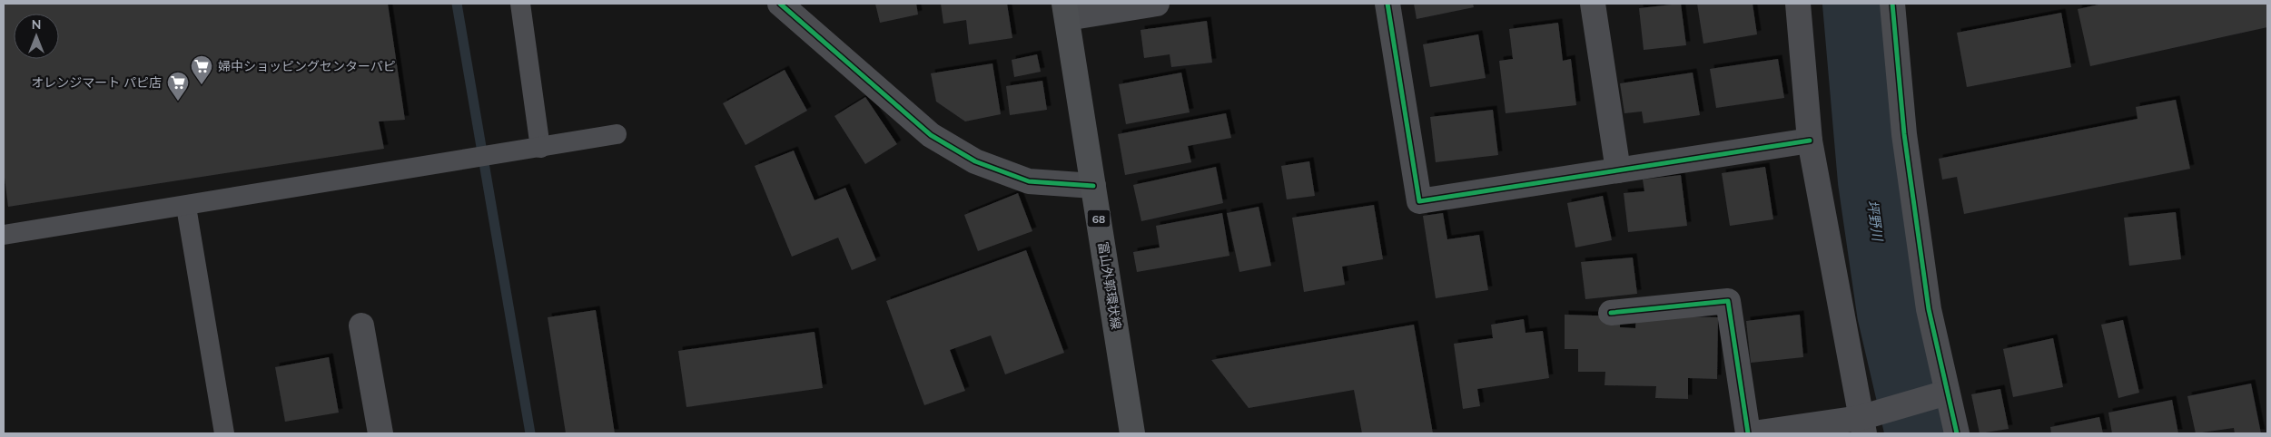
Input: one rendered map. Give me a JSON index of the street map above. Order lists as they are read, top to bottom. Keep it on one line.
{"streets":{"main road":["68","富山外郭環状線"]},"water":["坪野川"],"places":{"supermarket":["婦中ショッピングセンターパピ","オレンジマート パピ店"]},"north":"top"}
